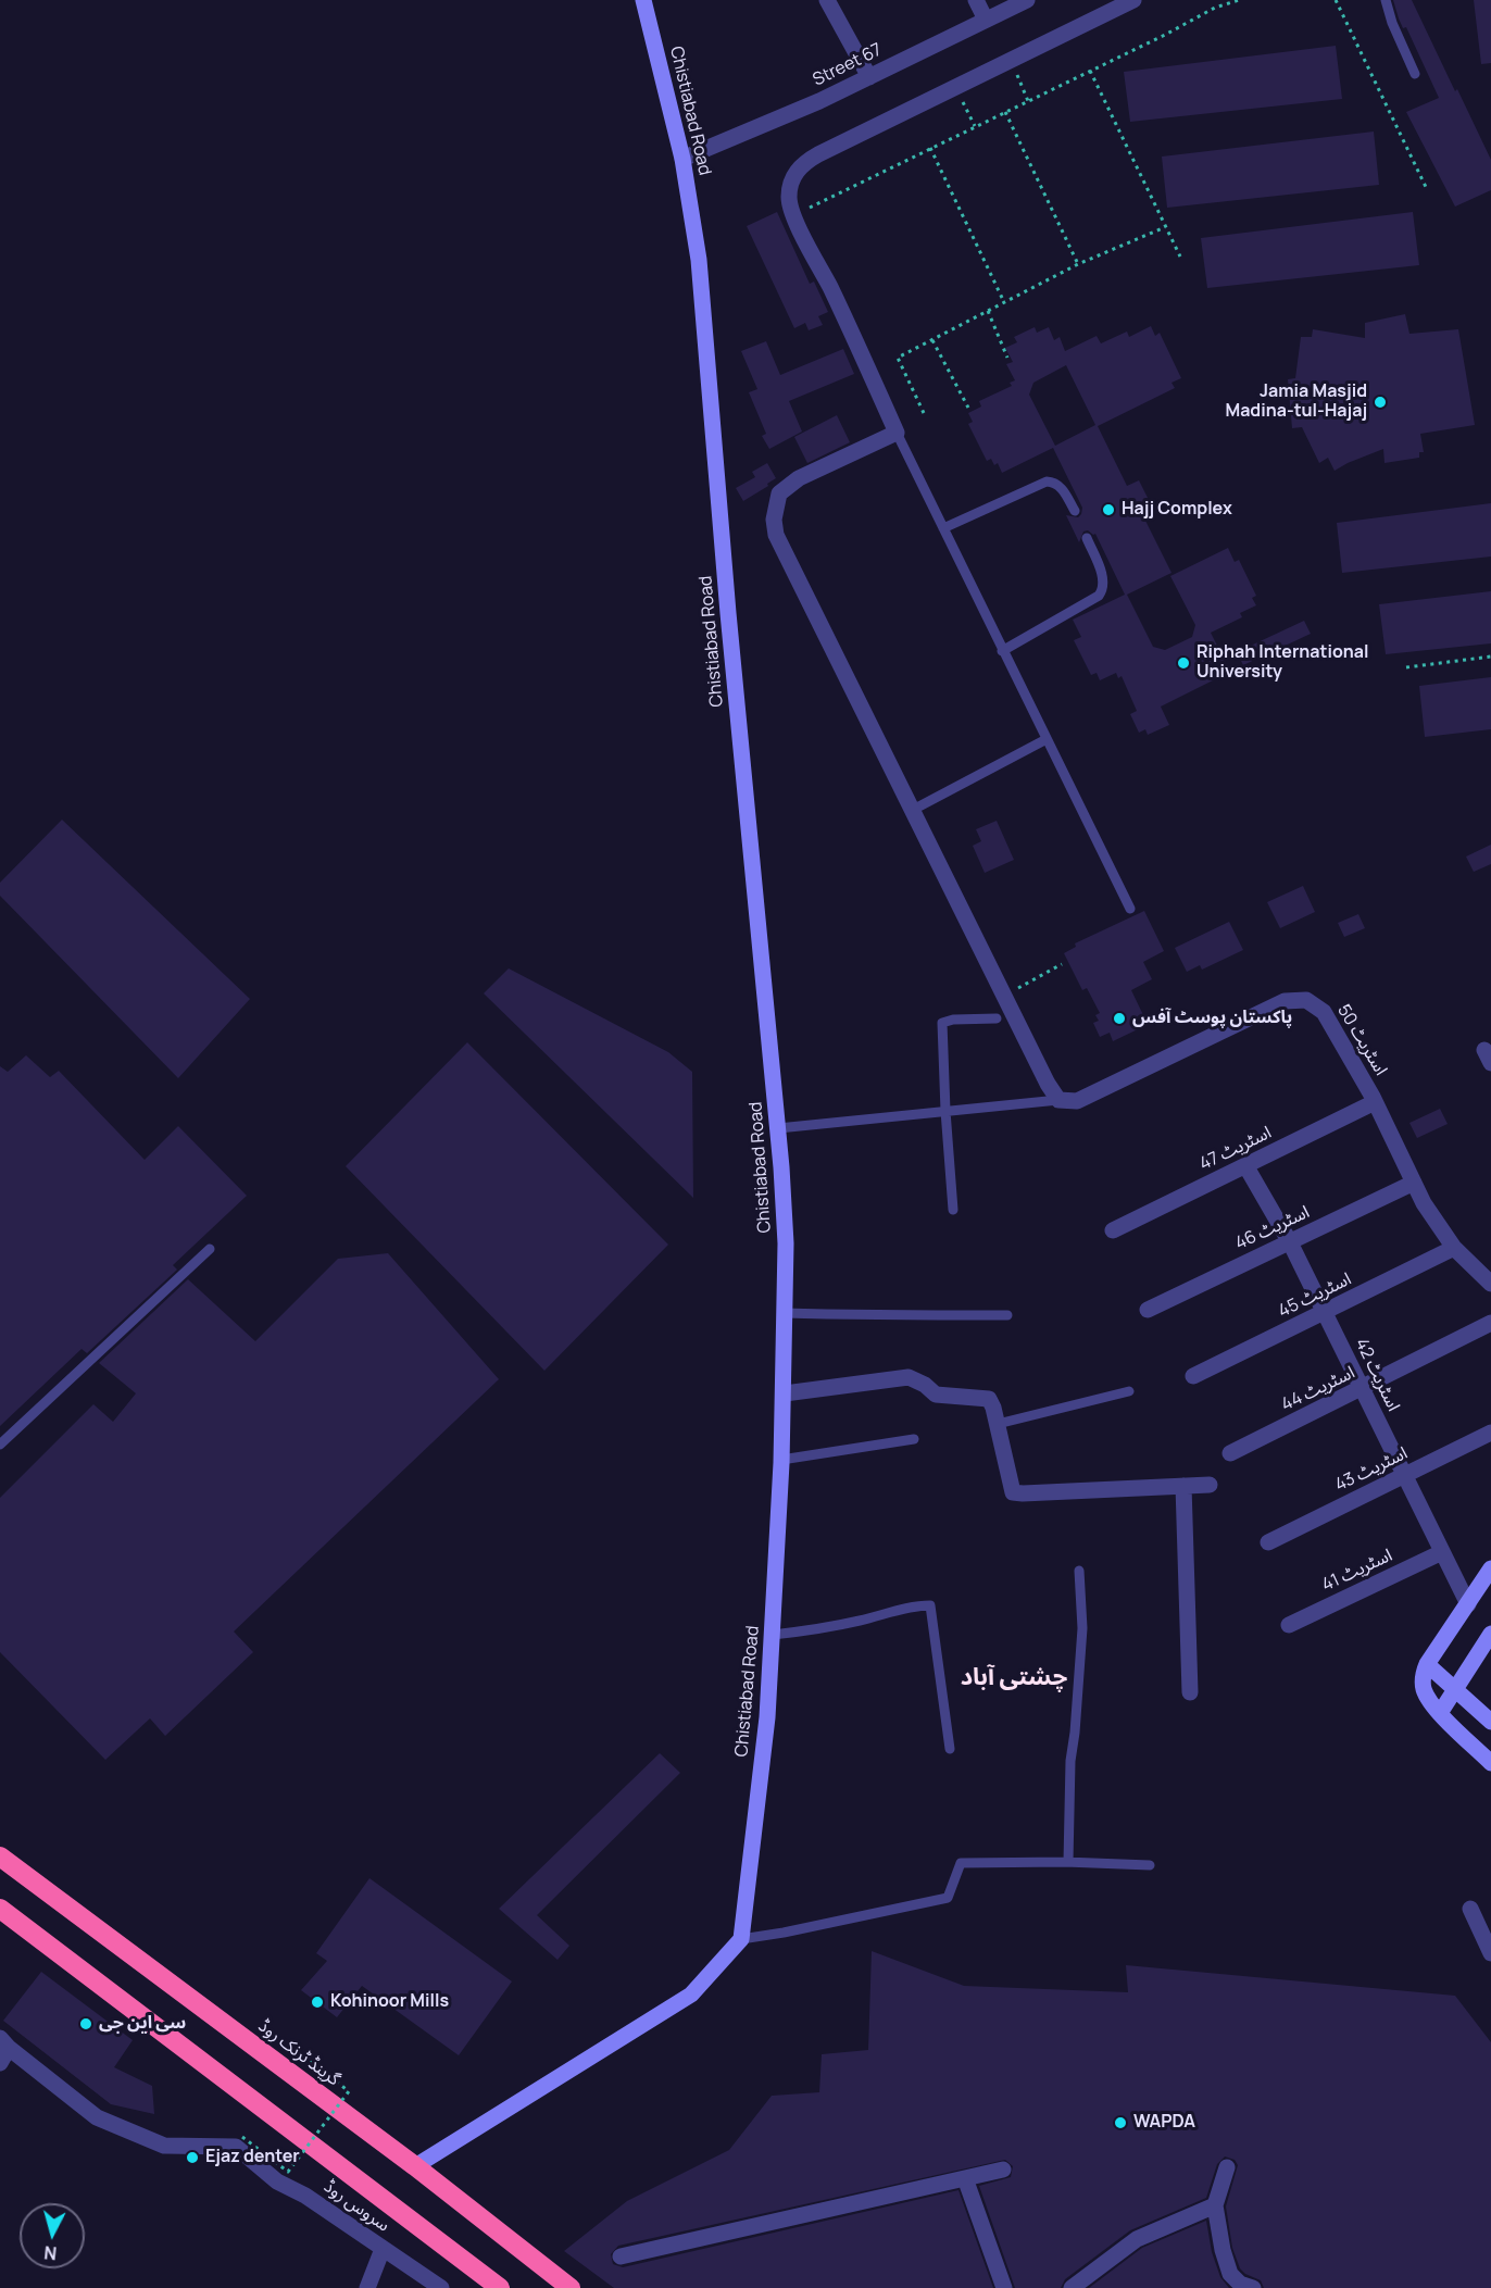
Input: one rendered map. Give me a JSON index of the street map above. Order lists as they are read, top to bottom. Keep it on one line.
{"streets":{"highway":["گرینڈ ٹرنک روڈ"],"main road":["Chistiabad Road"],"street":["Street 67","اسٹریٹ 50","اسٹریٹ 47","اسٹریٹ 46","اسٹریٹ 45","اسٹریٹ 42","اسٹریٹ 44","اسٹریٹ 43","اسٹریٹ 41","سروس روڈ"]},"crossings":[["Street 67","Chistiabad Road"],["اسٹریٹ 50","اسٹریٹ 47"],["اسٹریٹ 50","اسٹریٹ 46"],["اسٹریٹ 50","اسٹریٹ 45"],["اسٹریٹ 47","اسٹریٹ 42"],["اسٹریٹ 46","اسٹریٹ 42"],["اسٹریٹ 45","اسٹریٹ 42"],["اسٹریٹ 42","اسٹریٹ 44"],["اسٹریٹ 42","اسٹریٹ 43"],["اسٹریٹ 42","اسٹریٹ 41"]],"districts":["چشتی آباد"],"places":["Jamia Masjid Madina-tul-Hajaj","Hajj Complex","Riphah International University","پاکستان پوسٹ آفس","Kohinoor Mills","سی این جی","WAPDA","Ejaz denter"],"north":"bottom"}
